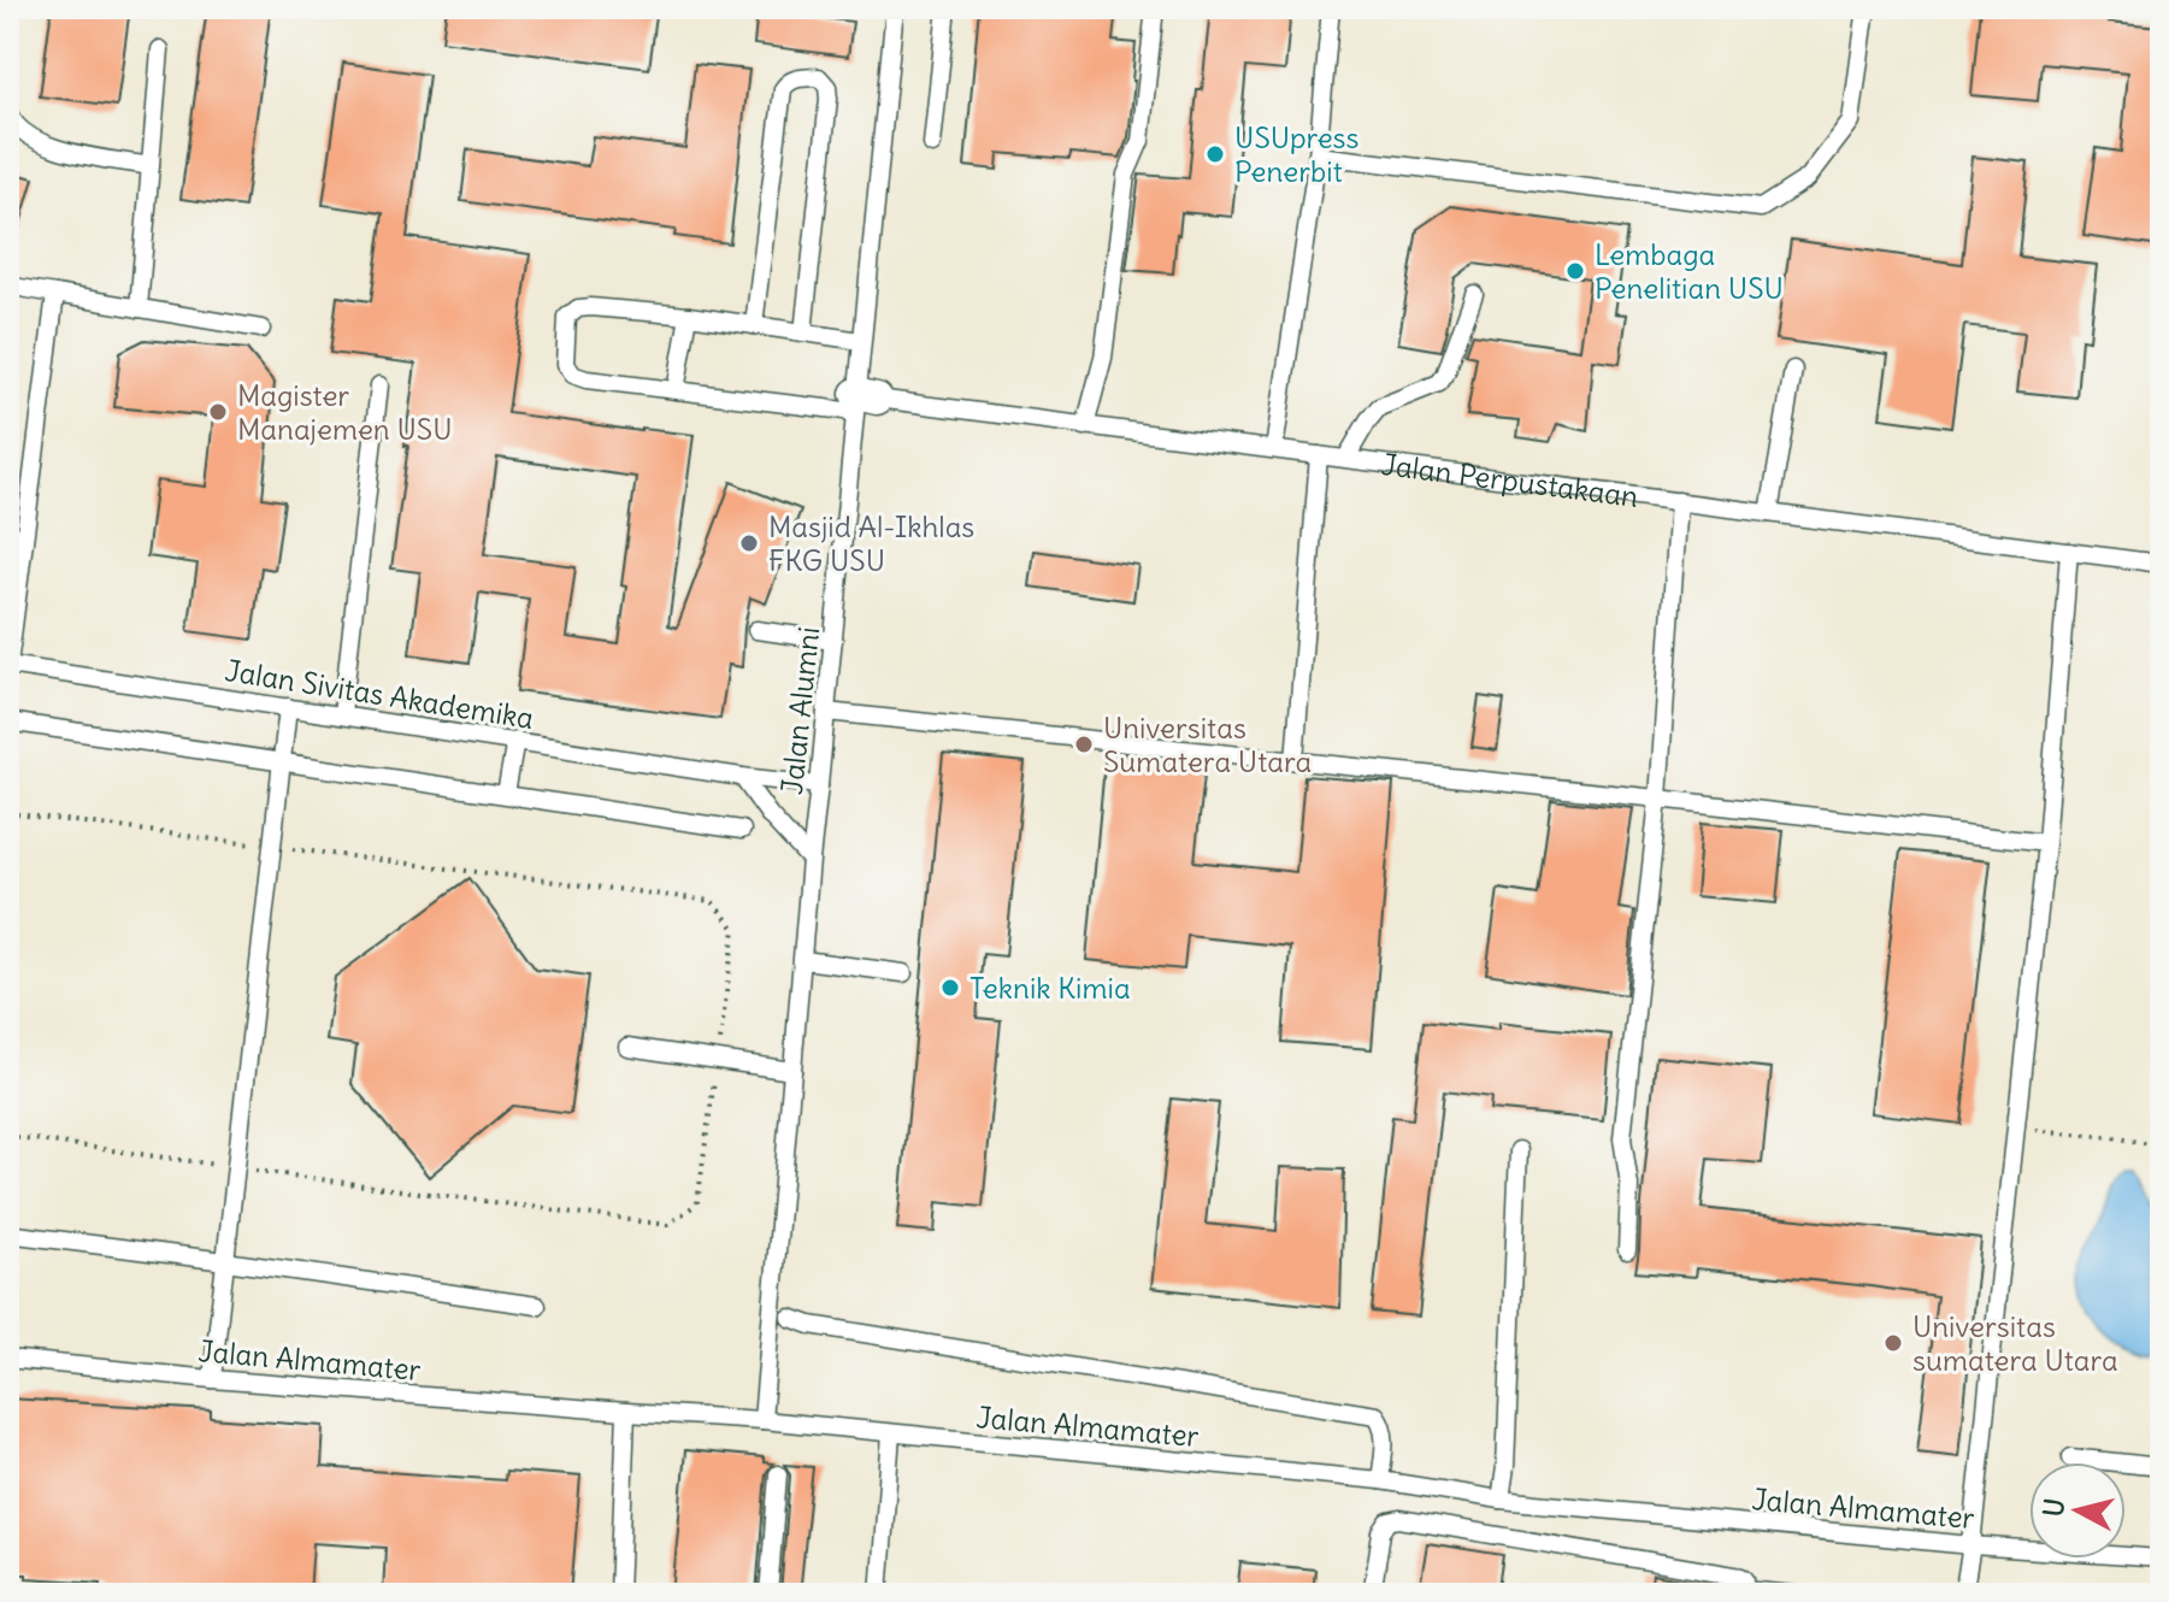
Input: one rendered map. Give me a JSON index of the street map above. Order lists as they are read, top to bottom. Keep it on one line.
{"streets":{"lane":["Jalan Perpustakaan","Jalan Sivitas Akademika","Jalan Alumni","Jalan Almamater"]},"crossings":[["Jalan Perpustakaan","Jalan Alumni"],["Jalan Sivitas Akademika","Jalan Alumni"],["Jalan Alumni","Jalan Almamater"]],"places":["USUpress Penerbit","Lembaga Penelitian USU","Magister Manajemen USU","Masjid Al-Ikhlas FKG USU","Universitas Sumatera Utara","Teknik Kimia","Universitas sumatera Utara"],"north":"left"}
